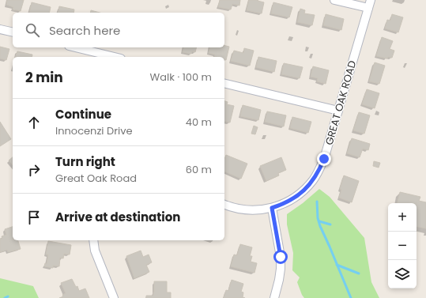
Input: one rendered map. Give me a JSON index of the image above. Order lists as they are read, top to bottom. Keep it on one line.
{"streets":{"street":["GREAT OAK ROAD"]},"page":{"search":"Search here","heading":["2 min","Walk · 100 m"],"list":[["Continue","Innocenzi Drive","40 m"],["Turn right","Great Oak Road","60 m"],"Arrive at destination"],"map_buttons":["+","−"]}}
